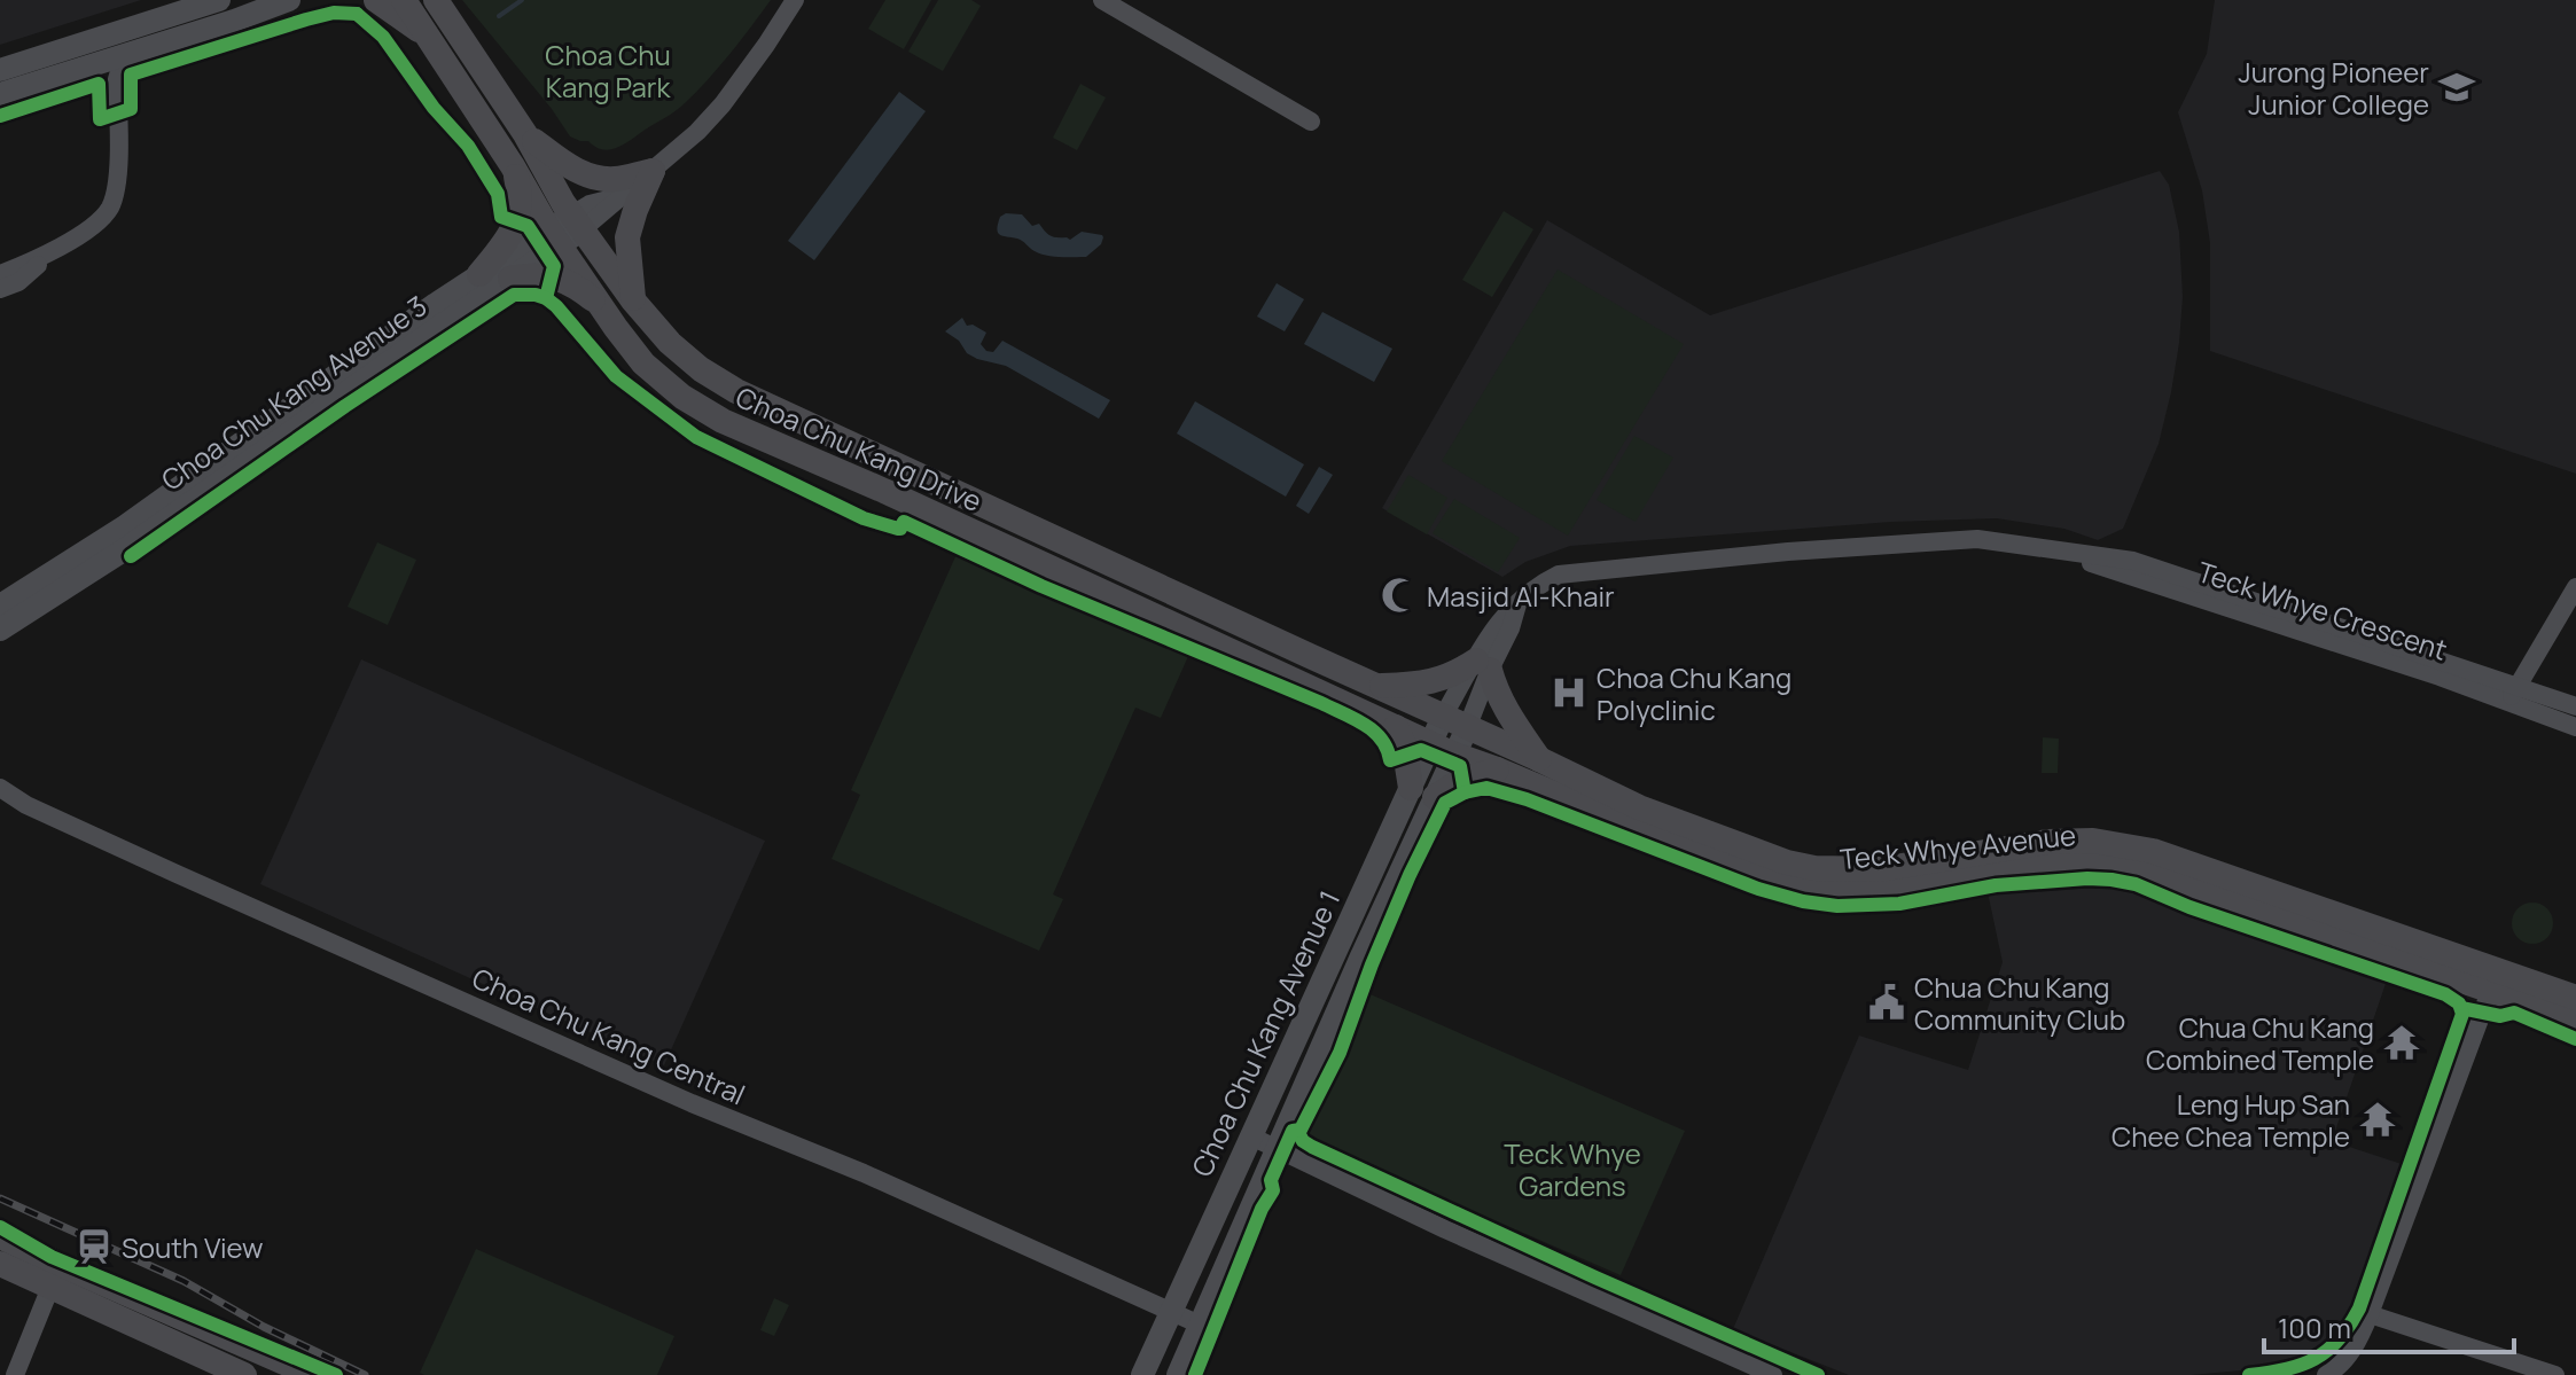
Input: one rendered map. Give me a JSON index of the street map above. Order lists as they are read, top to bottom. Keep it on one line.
{"streets":{"main road":["Choa Chu Kang Drive","Teck Whye Avenue"],"street":["Choa Chu Kang Avenue 3","Teck Whye Crescent","Choa Chu Kang Avenue 1","Choa Chu Kang Central"]},"crossings":[["Choa Chu Kang Avenue 3","Choa Chu Kang Drive"],["Choa Chu Kang Drive","Teck Whye Crescent"],["Choa Chu Kang Drive","Teck Whye Avenue"],["Choa Chu Kang Drive","Choa Chu Kang Avenue 1"],["Teck Whye Crescent","Teck Whye Avenue"],["Teck Whye Crescent","Choa Chu Kang Avenue 1"],["Teck Whye Avenue","Choa Chu Kang Avenue 1"],["Choa Chu Kang Avenue 1","Choa Chu Kang Central"]],"parks":["Choa Chu Kang Park","Teck Whye Gardens"],"places":{"school or university":["Jurong Pioneer Junior College"],"mosque":["Masjid Al-Khair"],"hospital":["Choa Chu Kang Polyclinic"],"public building":["Chua Chu Kang Community Club"],"temple":["Chua Chu Kang Combined Temple","Leng Hup San Chee Chea Temple"],"station":["South View"]},"scale_bar":"100 m"}
